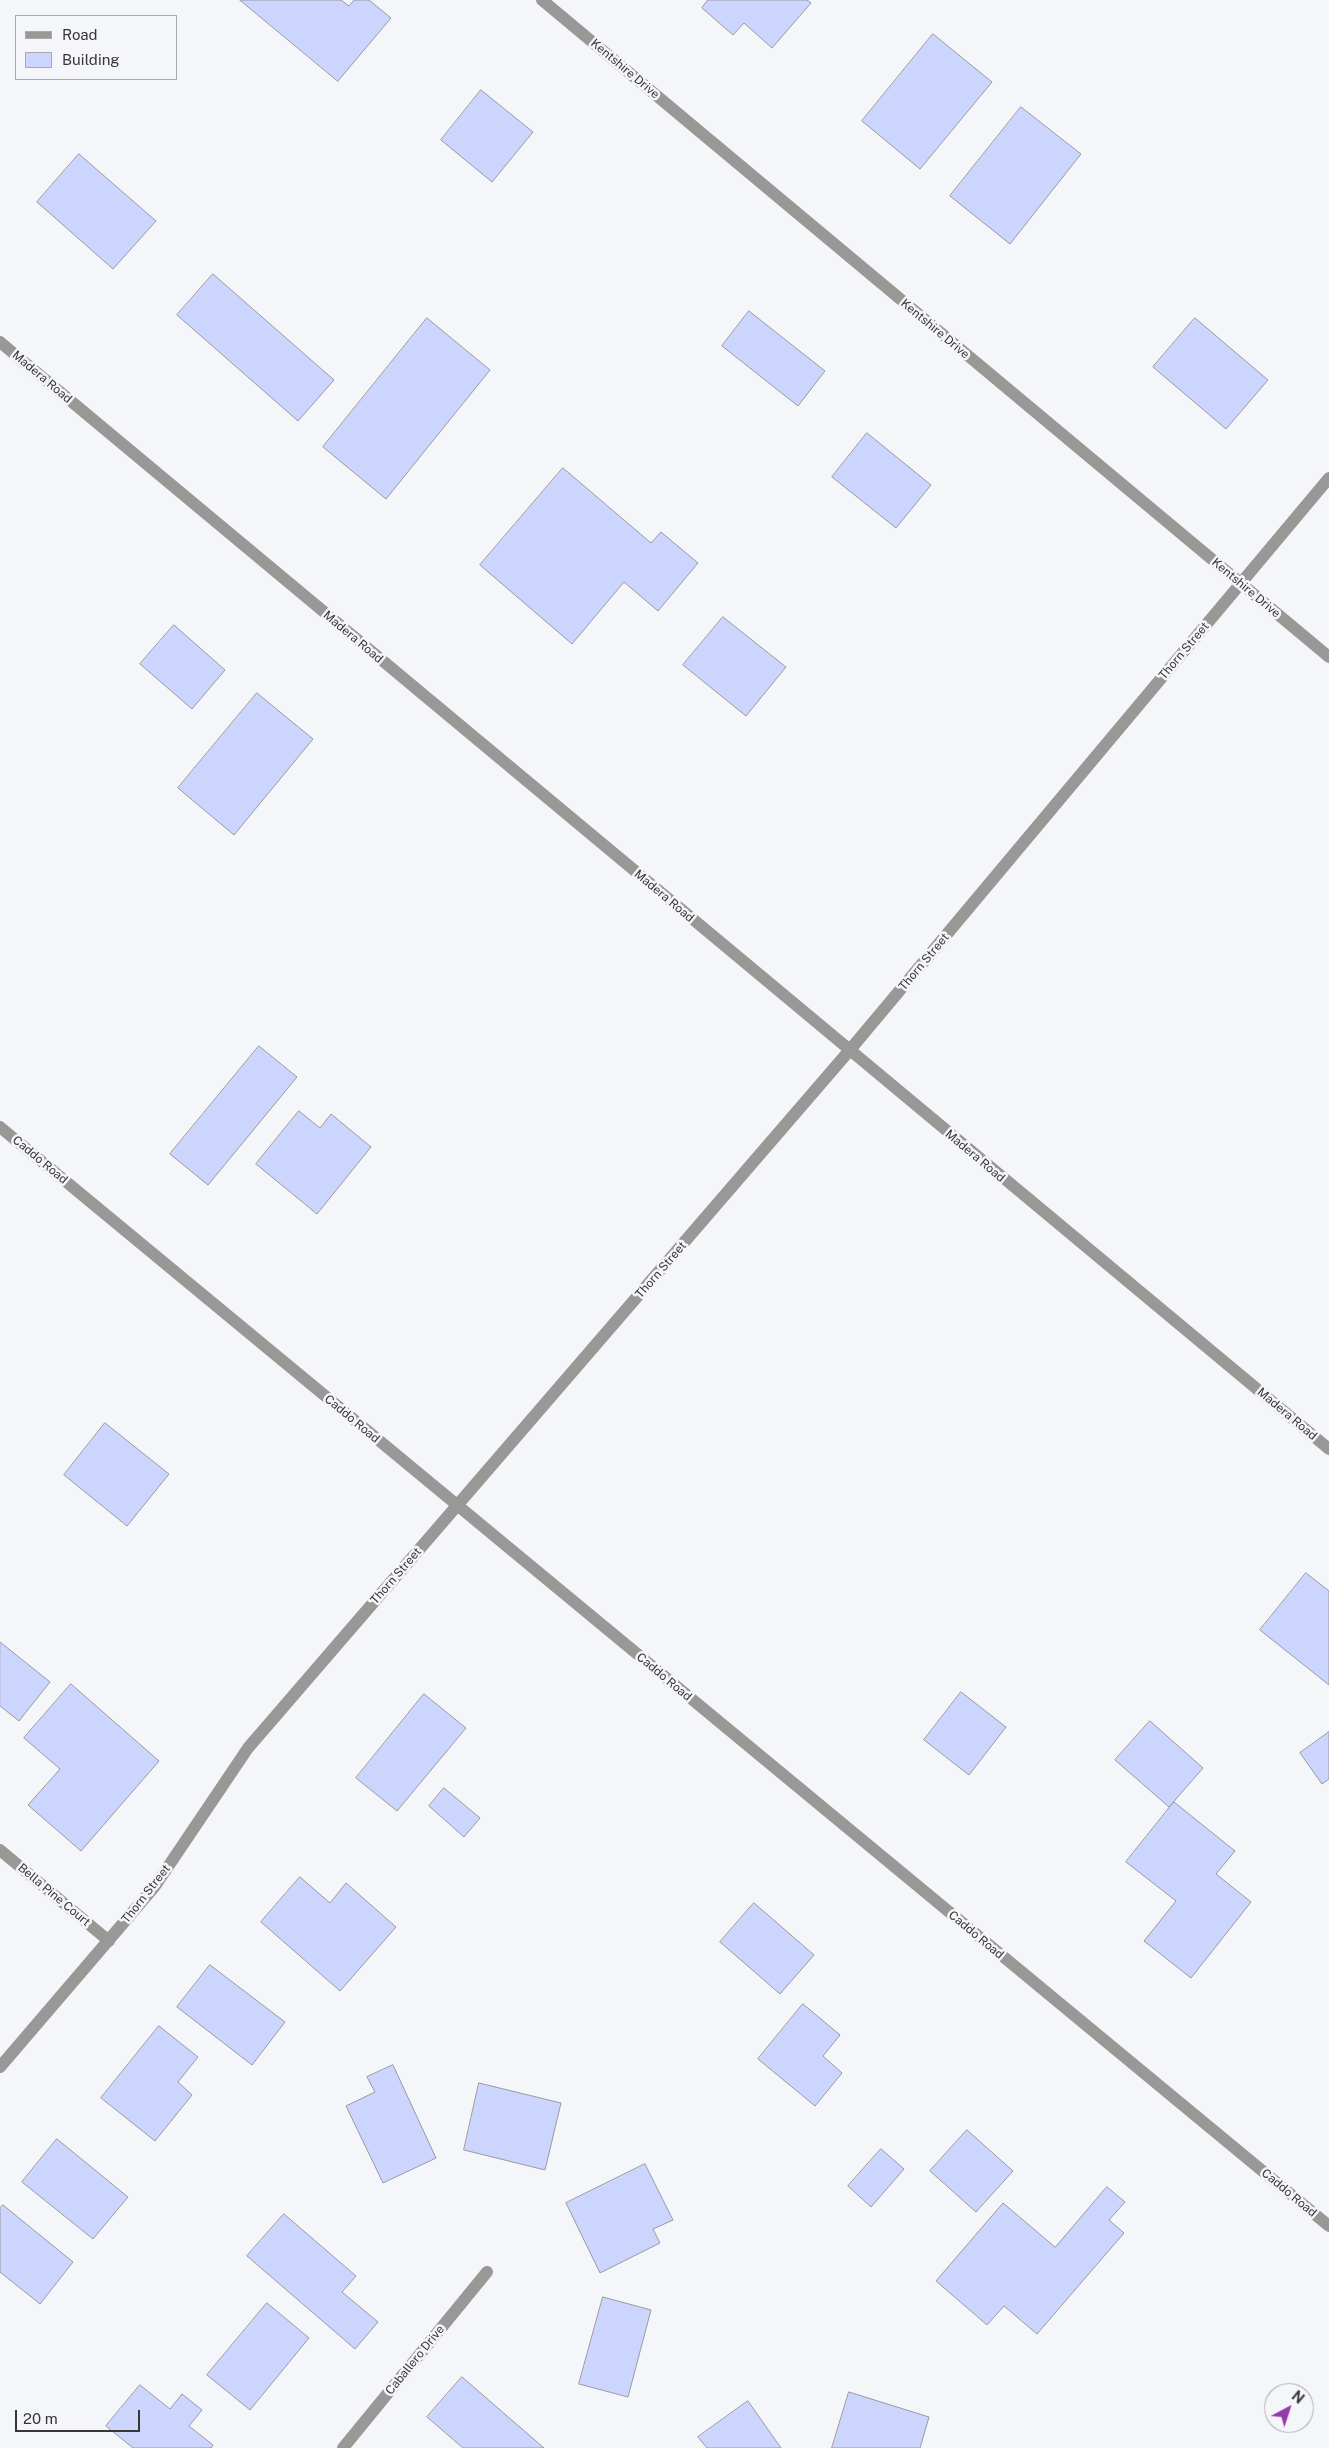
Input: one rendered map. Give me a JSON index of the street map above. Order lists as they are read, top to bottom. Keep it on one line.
{"streets":{"street":["Kentshire Drive","Madera Road","Thorn Street","Caddo Road","Bella Pine Court","Caballero Drive"]},"crossings":[["Kentshire Drive","Thorn Street"],["Madera Road","Thorn Street"],["Thorn Street","Caddo Road"],["Thorn Street","Bella Pine Court"]],"legend":["Road","Building"],"scale_bar":"20 m","north":"top right"}
